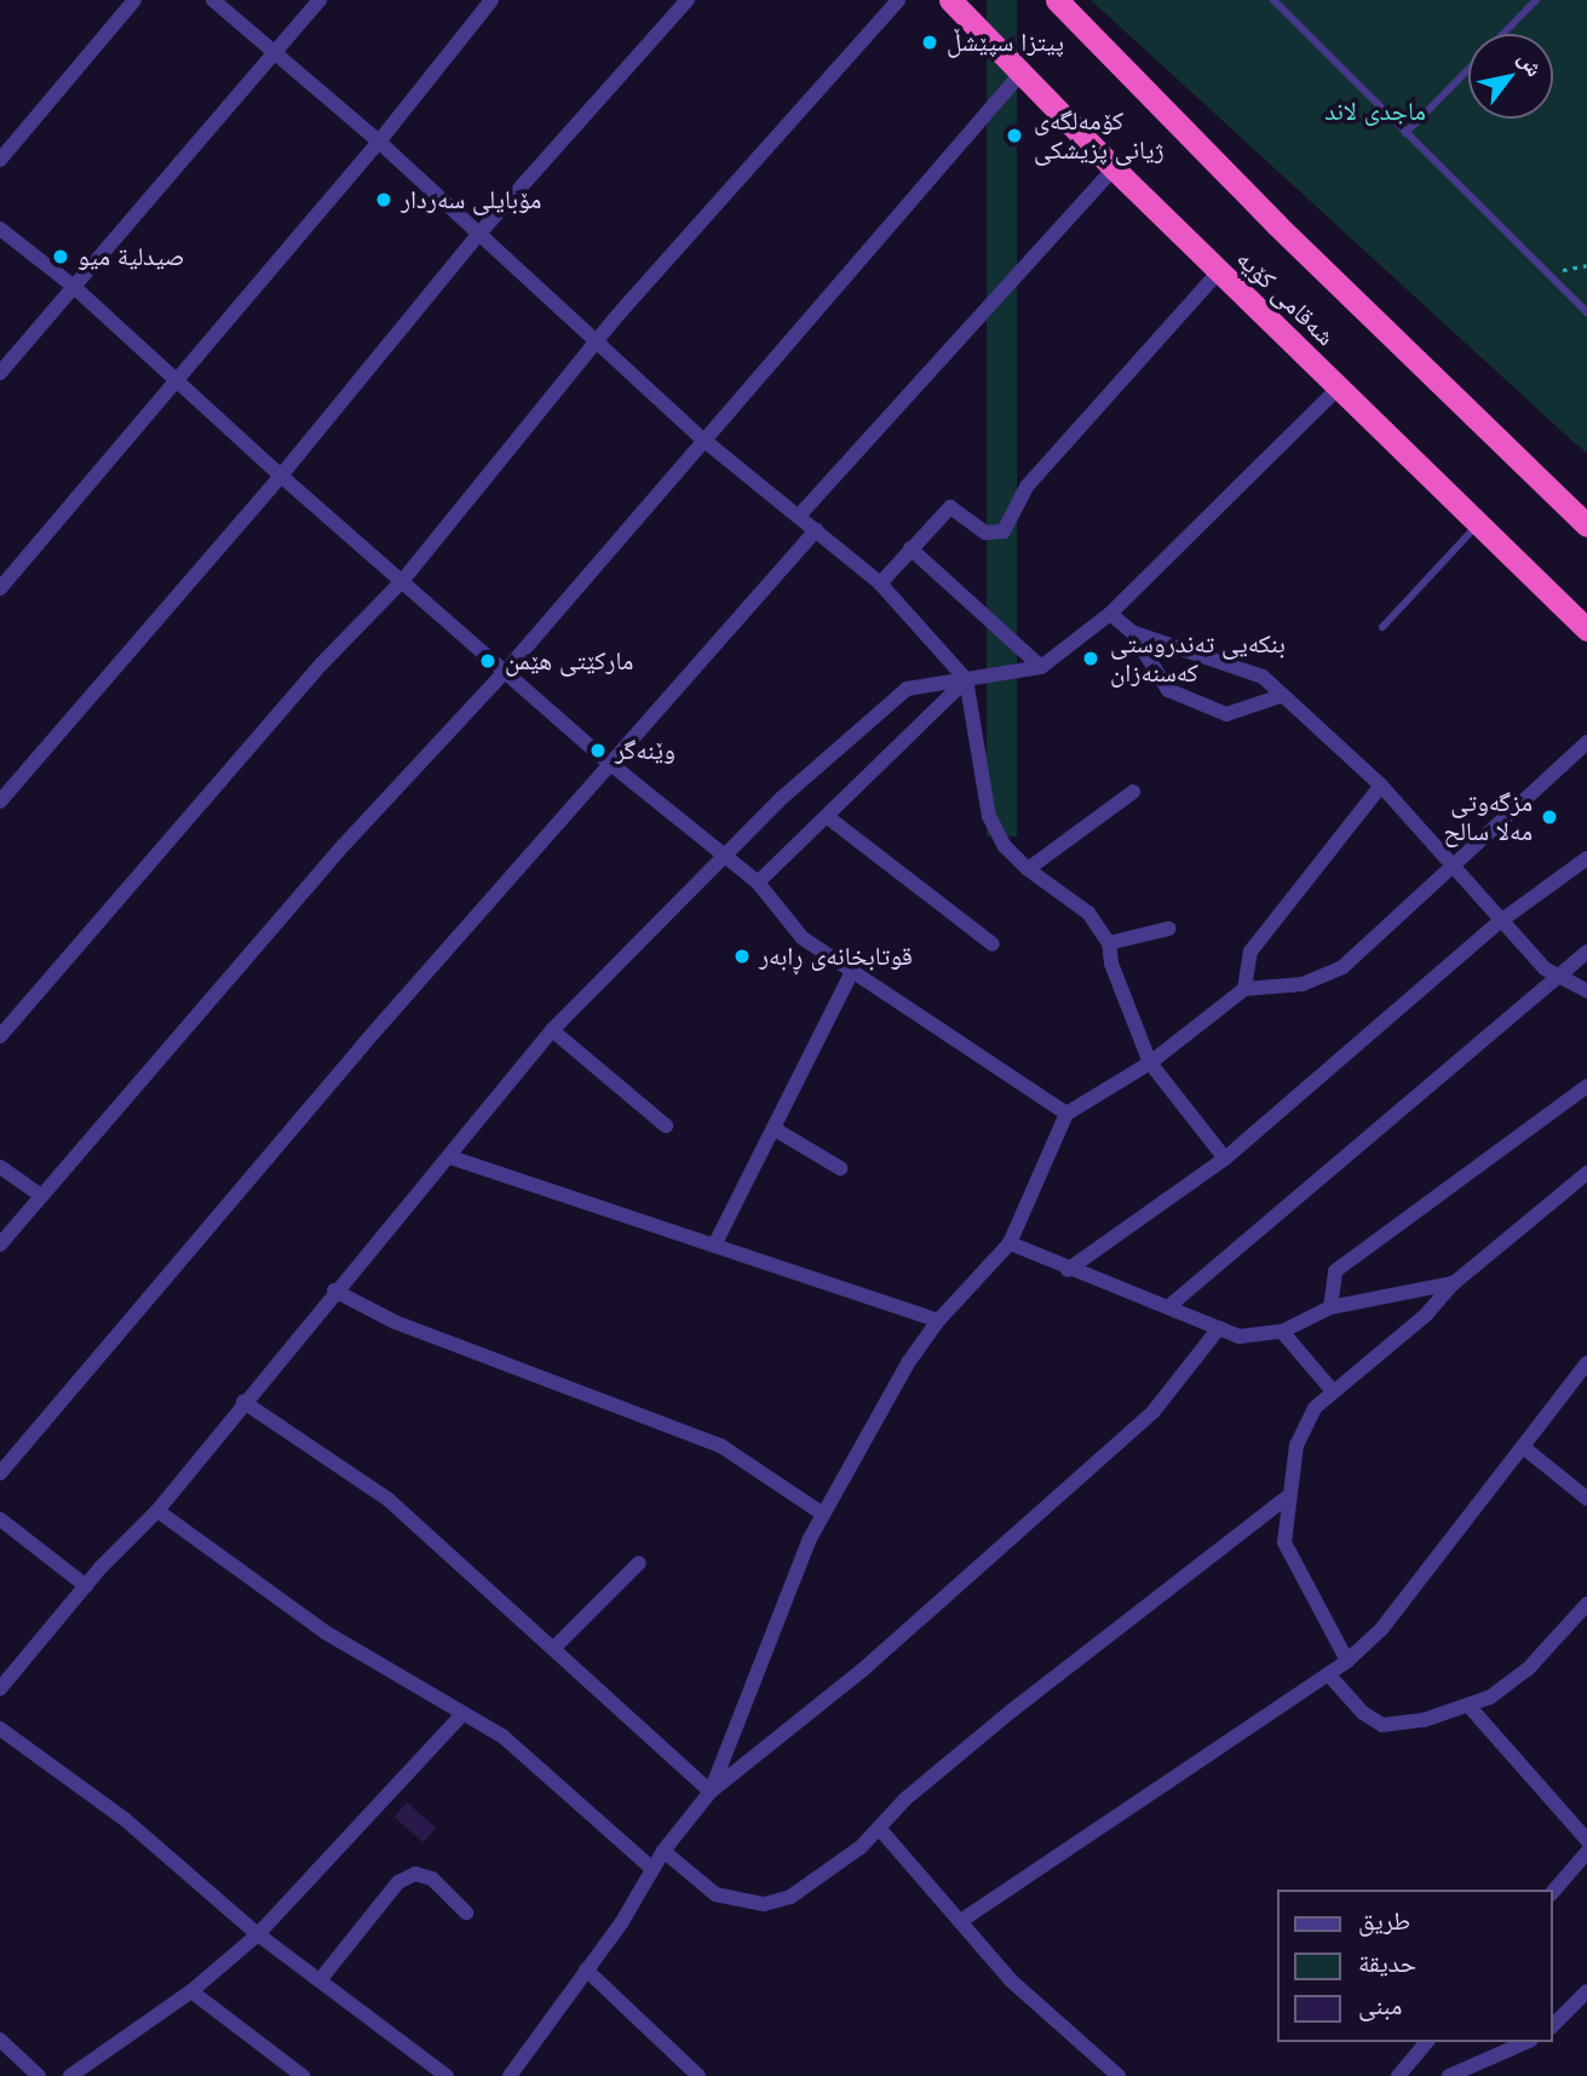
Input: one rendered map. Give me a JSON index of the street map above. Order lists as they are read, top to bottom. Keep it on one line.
{"streets":{"highway":["شەقامی کۆیە"]},"parks":["ماجدی لاند"],"places":["پیتزا سپێشڵ","کۆمەلگەی ژیانی پزیشکی","مۆبایلی سەردار","صيدلية ميو","بنکەیی تەندروستی کەسنەزان","مارکێتی هێمن","وێنەگر","مزگەوتی مەلا سالح","قوتابخانەی ڕابەر"],"legend":["طريق","حديقة","مبنى"],"north":"top right"}
